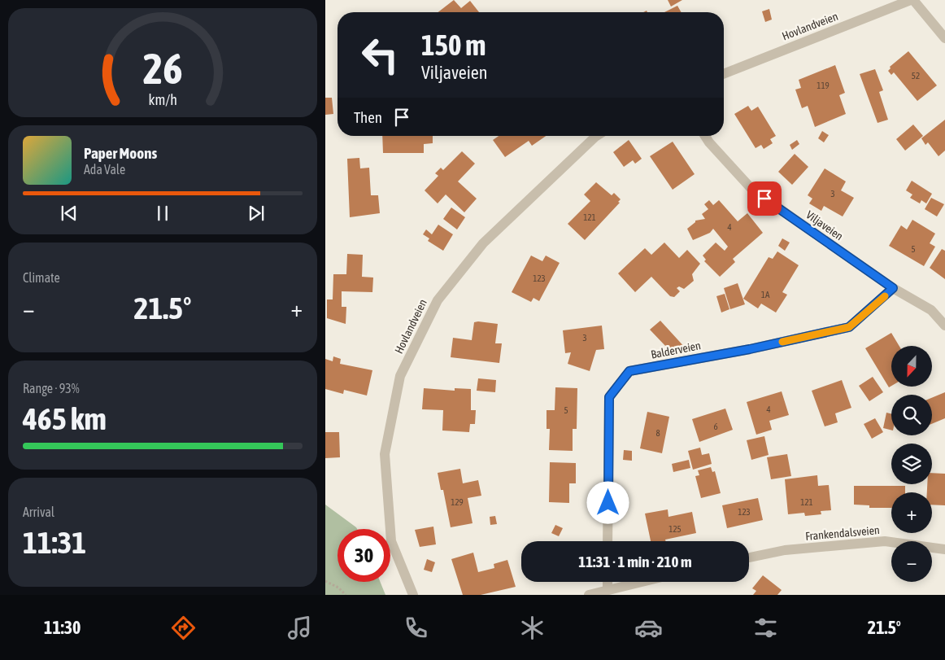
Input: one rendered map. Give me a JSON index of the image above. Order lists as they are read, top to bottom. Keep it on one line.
{"streets":{"street":["Hovlandveien","Viljaveien","Balderveien","Frankendalsveien"]},"crossings":[["Viljaveien","Balderveien"]],"house_numbers":["52","119","3","121","4","5","123","1A","3","4","5","6","8","129","121","123","125"],"north":"bottom","page":{"turn":["150 m","Viljaveien"],"then":"Then","song":["Paper Moons","Ada Vale"],"tile":["Climate",["Range · 93%","465 km"],["Arrival","11:31"]],"heat":["−","21.5°","+"],"map_buttons":["+","−"],"limit":"30","trip":"11:31 · 1 min · 210 m","tabs":["11:30","21.5°"],"gauge":["26","km/h"]}}
